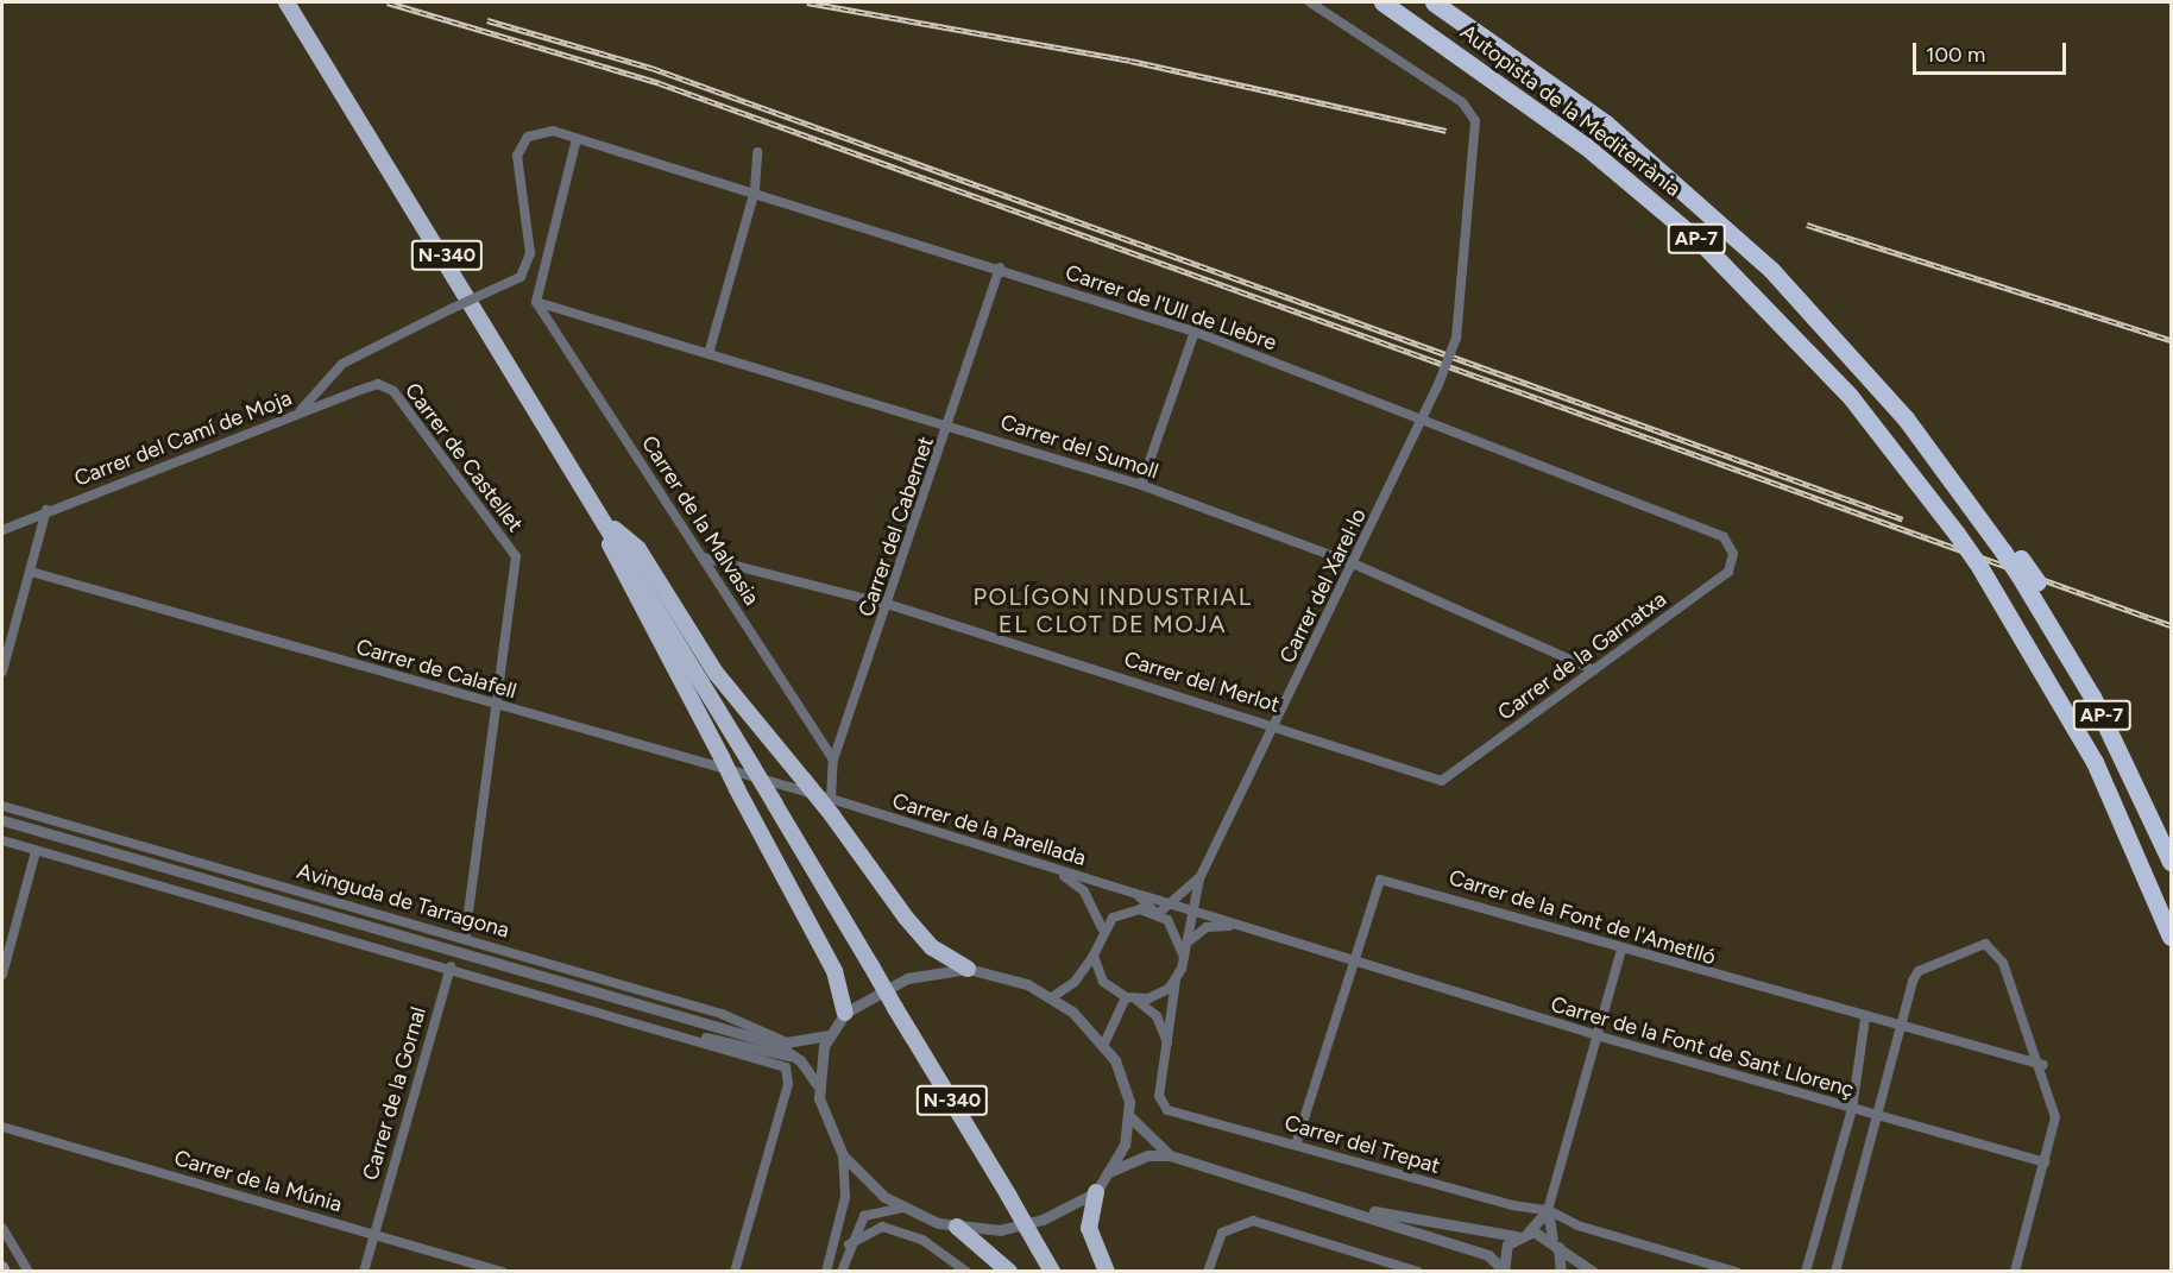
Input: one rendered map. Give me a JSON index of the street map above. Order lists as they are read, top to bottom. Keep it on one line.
{"streets":{"highway":["Autopista de la Mediterrània","AP-7","N-340"],"street":["Carrer de l'Ull de Llebre","Carrer del Camí de Moja","Carrer del Sumoll","Carrer de Castellet","Carrer de la Malvasia","Carrer del Cabernet","Carrer del Xarel·lo","Carrer de la Garnatxa","Carrer de Calafell","Carrer del Merlot","Carrer de la Parellada","Avinguda de Tarragona","Carrer de la Font de l'Ametlló","Carrer de la Font de Sant Llorenç","Carrer de la Gornal","Carrer del Trepat","Carrer de la Múnia"]},"crossings":[["Carrer de l'Ull de Llebre","Carrer del Camí de Moja"],["Carrer de l'Ull de Llebre","Carrer del Cabernet"],["Carrer de l'Ull de Llebre","Carrer del Xarel·lo"],["Carrer de l'Ull de Llebre","Carrer de la Garnatxa"],["Carrer del Camí de Moja","Carrer de Castellet"],["Carrer del Sumoll","Carrer de la Malvasia"],["Carrer del Sumoll","Carrer del Cabernet"],["Carrer del Sumoll","Carrer del Xarel·lo"],["Carrer del Sumoll","Carrer de la Garnatxa"],["Carrer de Castellet","Carrer de Calafell"],["Carrer de Castellet","Avinguda de Tarragona"],["Carrer de la Malvasia","Carrer del Cabernet"],["Carrer de la Malvasia","Carrer del Merlot"],["Carrer del Cabernet","Carrer de Calafell"],["Carrer del Cabernet","Carrer del Merlot"],["Carrer del Cabernet","Carrer de la Parellada"],["Carrer del Xarel·lo","Carrer del Merlot"],["Carrer de la Garnatxa","Carrer del Merlot"],["Carrer de Calafell","Carrer de la Parellada"],["Carrer de la Parellada","Carrer de la Font de l'Ametlló"],["Carrer de la Parellada","Carrer de la Font de Sant Llorenç"],["Carrer de la Font de l'Ametlló","Carrer de la Font de Sant Llorenç"],["Carrer de la Font de l'Ametlló","Carrer del Trepat"],["Carrer de la Gornal","Carrer de la Múnia"]],"districts":["POLÍGON INDUSTRIAL EL CLOT DE MOJA"],"scale_bar":"100 m"}
